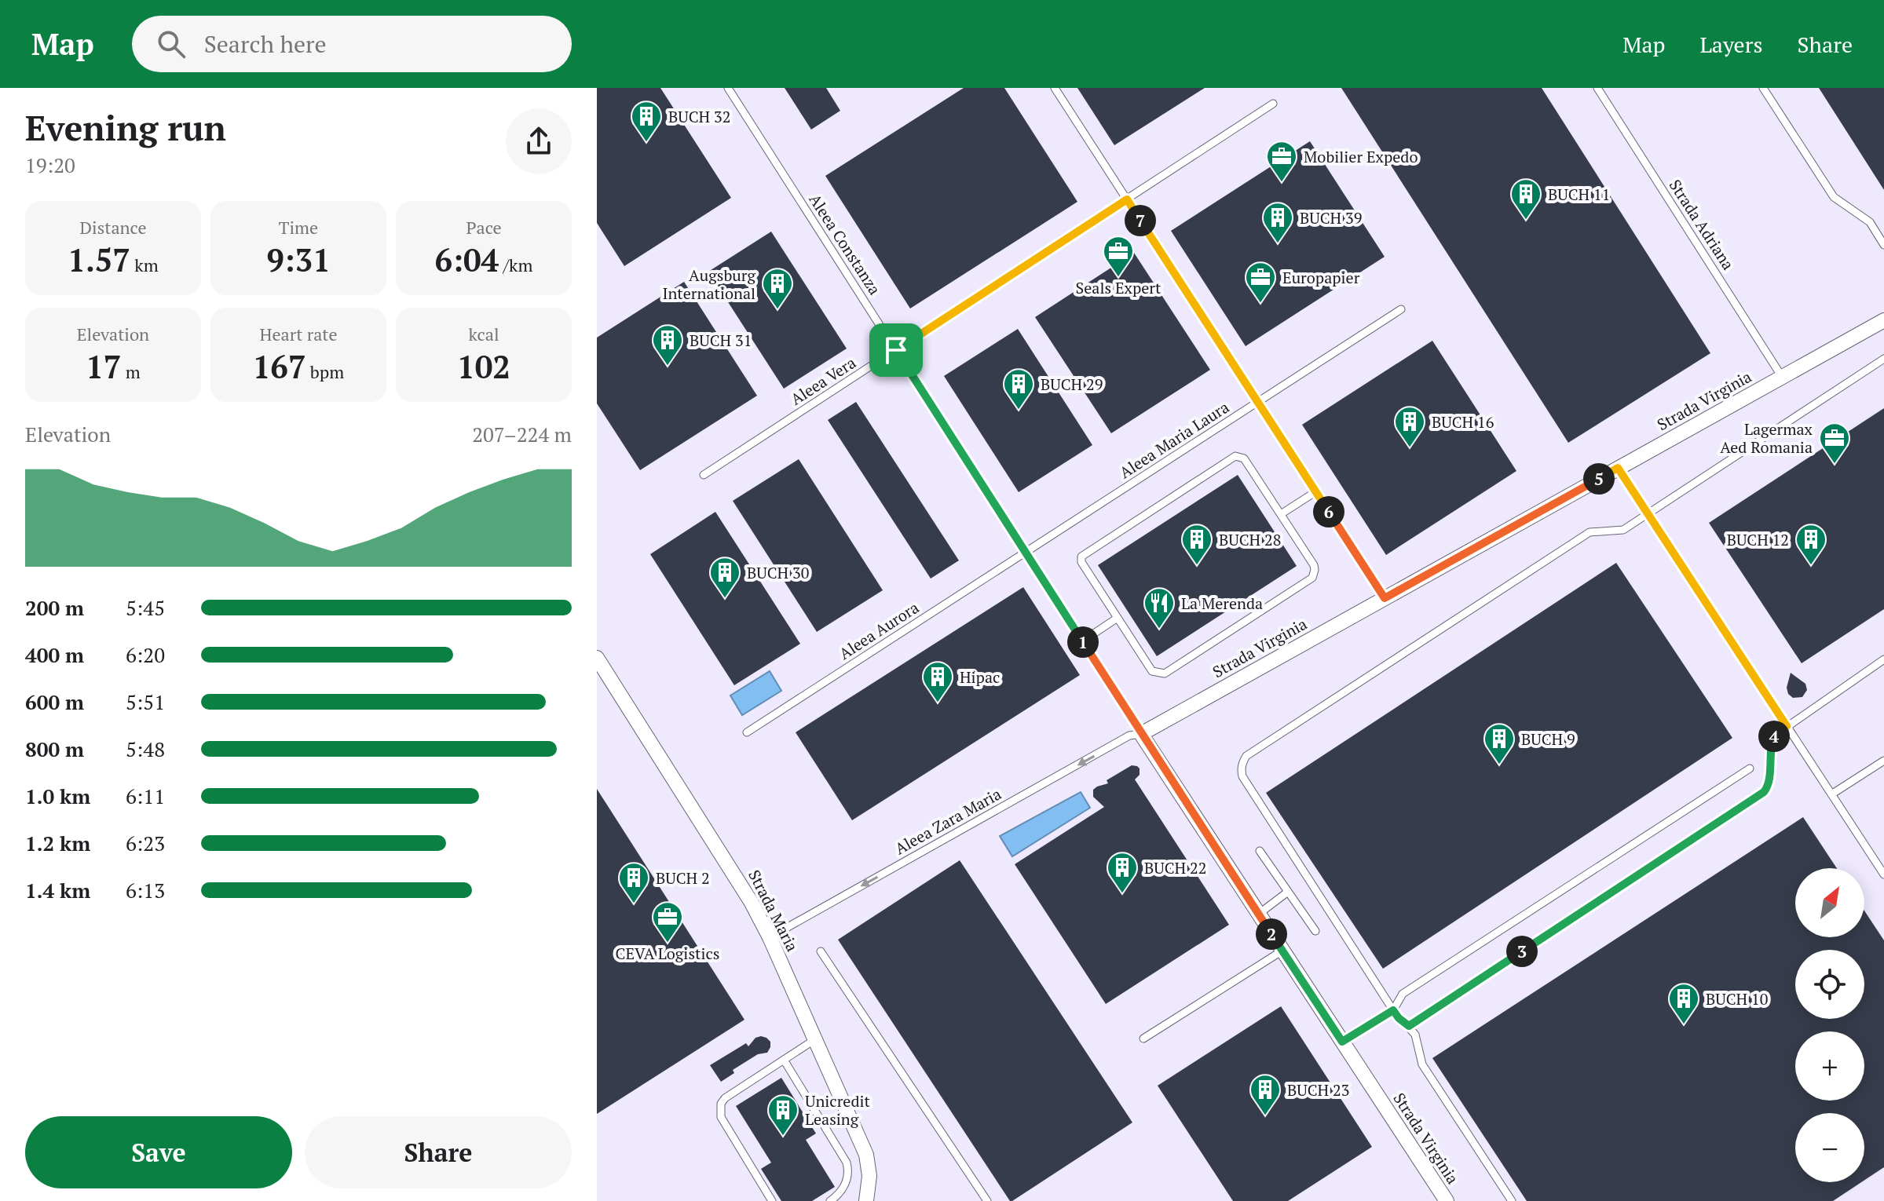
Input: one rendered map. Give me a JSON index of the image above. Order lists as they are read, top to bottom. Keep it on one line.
{"streets":{"street":["Strada Virginia","Strada Maria"],"lane":["Strada Adriana","Aleea Constanza","Aleea Vera","Aleea Maria Laura","Aleea Aurora","Aleea Zara Maria"]},"crossings":[["Strada Adriana","Strada Virginia"],["Aleea Constanza","Aleea Vera"],["Aleea Constanza","Strada Virginia"],["Aleea Constanza","Aleea Maria Laura"],["Aleea Constanza","Aleea Aurora"],["Aleea Constanza","Aleea Zara Maria"],["Strada Virginia","Aleea Zara Maria"],["Aleea Maria Laura","Aleea Aurora"],["Aleea Zara Maria","Strada Maria"]],"one_way":["Aleea Zara Maria"],"places":{"building":["BUCH 32","BUCH 11","BUCH 39","Augsburg International","BUCH 31","BUCH 29","BUCH 16","BUCH 28","BUCH 12","BUCH 30","Hipac","BUCH 9","BUCH 22","BUCH 2","BUCH 10","BUCH 23","Unicredit Leasing"],"office":["Mobilier Expedo","Seals Expert","Europapier","Lagermax Aed Romania","CEVA Logistics"],"restaurant":["La Merenda"]},"north":"top right","page":{"header":"Map","search":"Search here","nav":["Map","Layers","Share"],"heading":["Evening run","19:20"],"stats":[["Distance","1.57 km"],["Time","9:31"],["Pace","6:04 /km"],["Elevation","17 m"],["Heart rate","167 bpm"],["kcal","102"]],"pins":["7","5","6","1","4","2","3"],"chart":["Elevation","207–224 m"],"list":[{"name":"200 m","note":"5:45"},{"name":"400 m","note":"6:20"},{"name":"600 m","note":"5:51"},{"name":"800 m","note":"5:48"},{"name":"1.0 km","note":"6:11"},{"name":"1.2 km","note":"6:23"},{"name":"1.4 km","note":"6:13"}],"map_buttons":["+","−"],"buttons":["Save","Share"]}}
